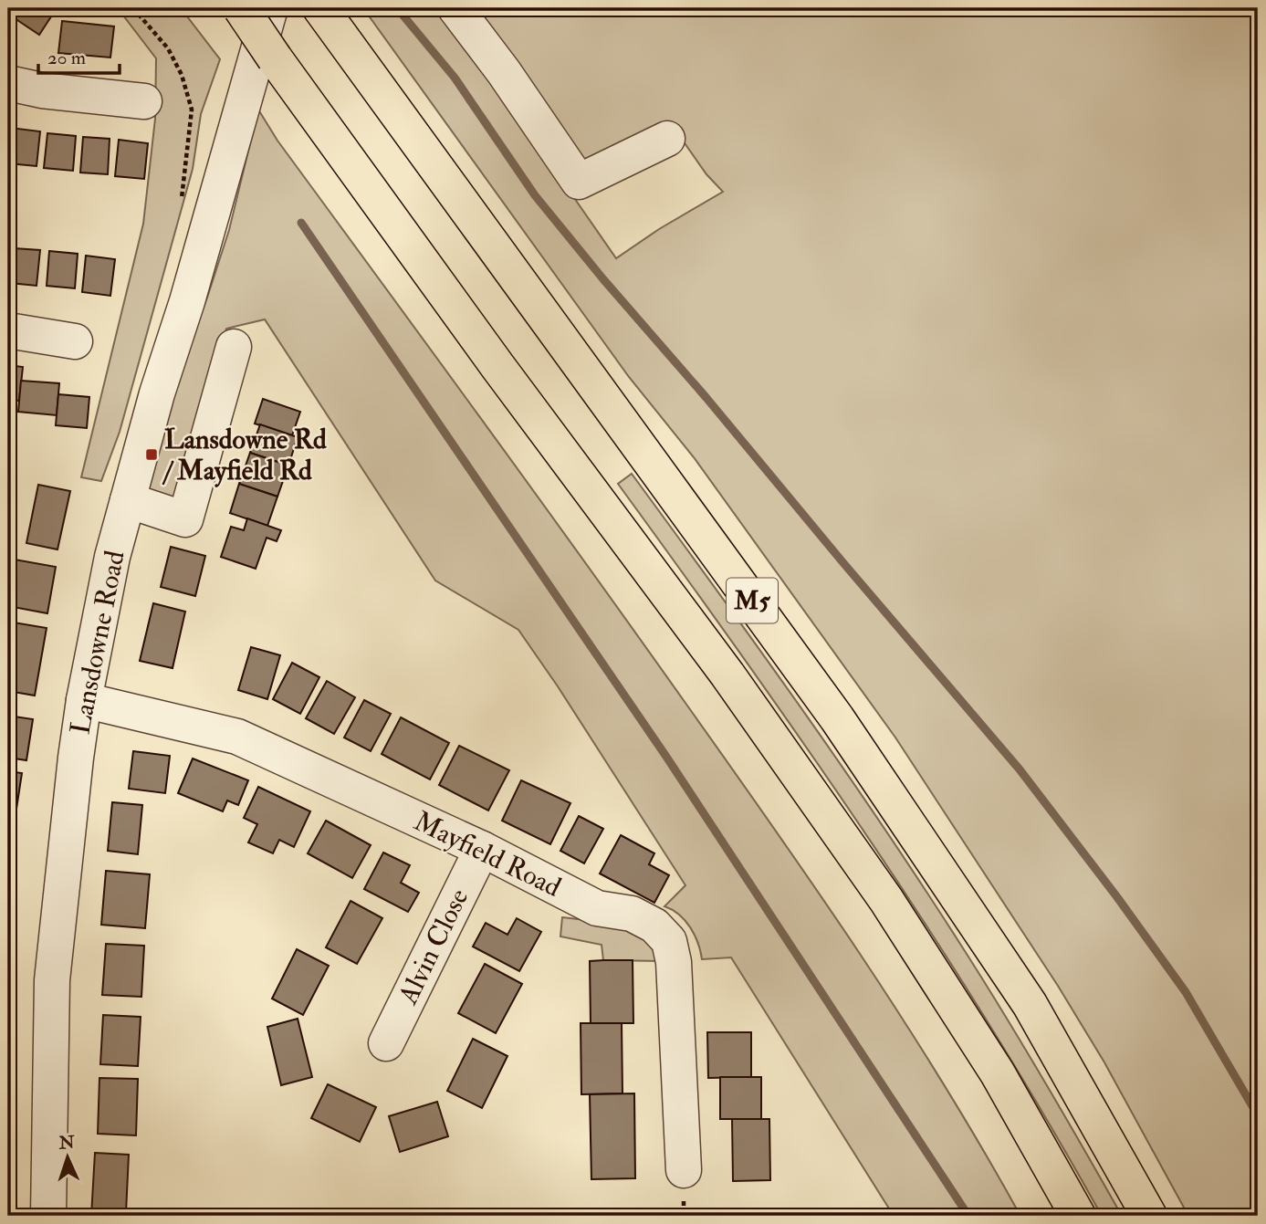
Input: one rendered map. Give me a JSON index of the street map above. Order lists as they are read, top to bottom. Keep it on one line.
{"streets":{"highway":["M5"],"street":["Lansdowne Road","Mayfield Road","Alvin Close"]},"crossings":[["Lansdowne Road","Mayfield Road"],["Mayfield Road","Alvin Close"]],"places":{"transit":["Lansdowne Rd / Mayfield Rd"]},"scale_bar":"20 m","north":"top"}
